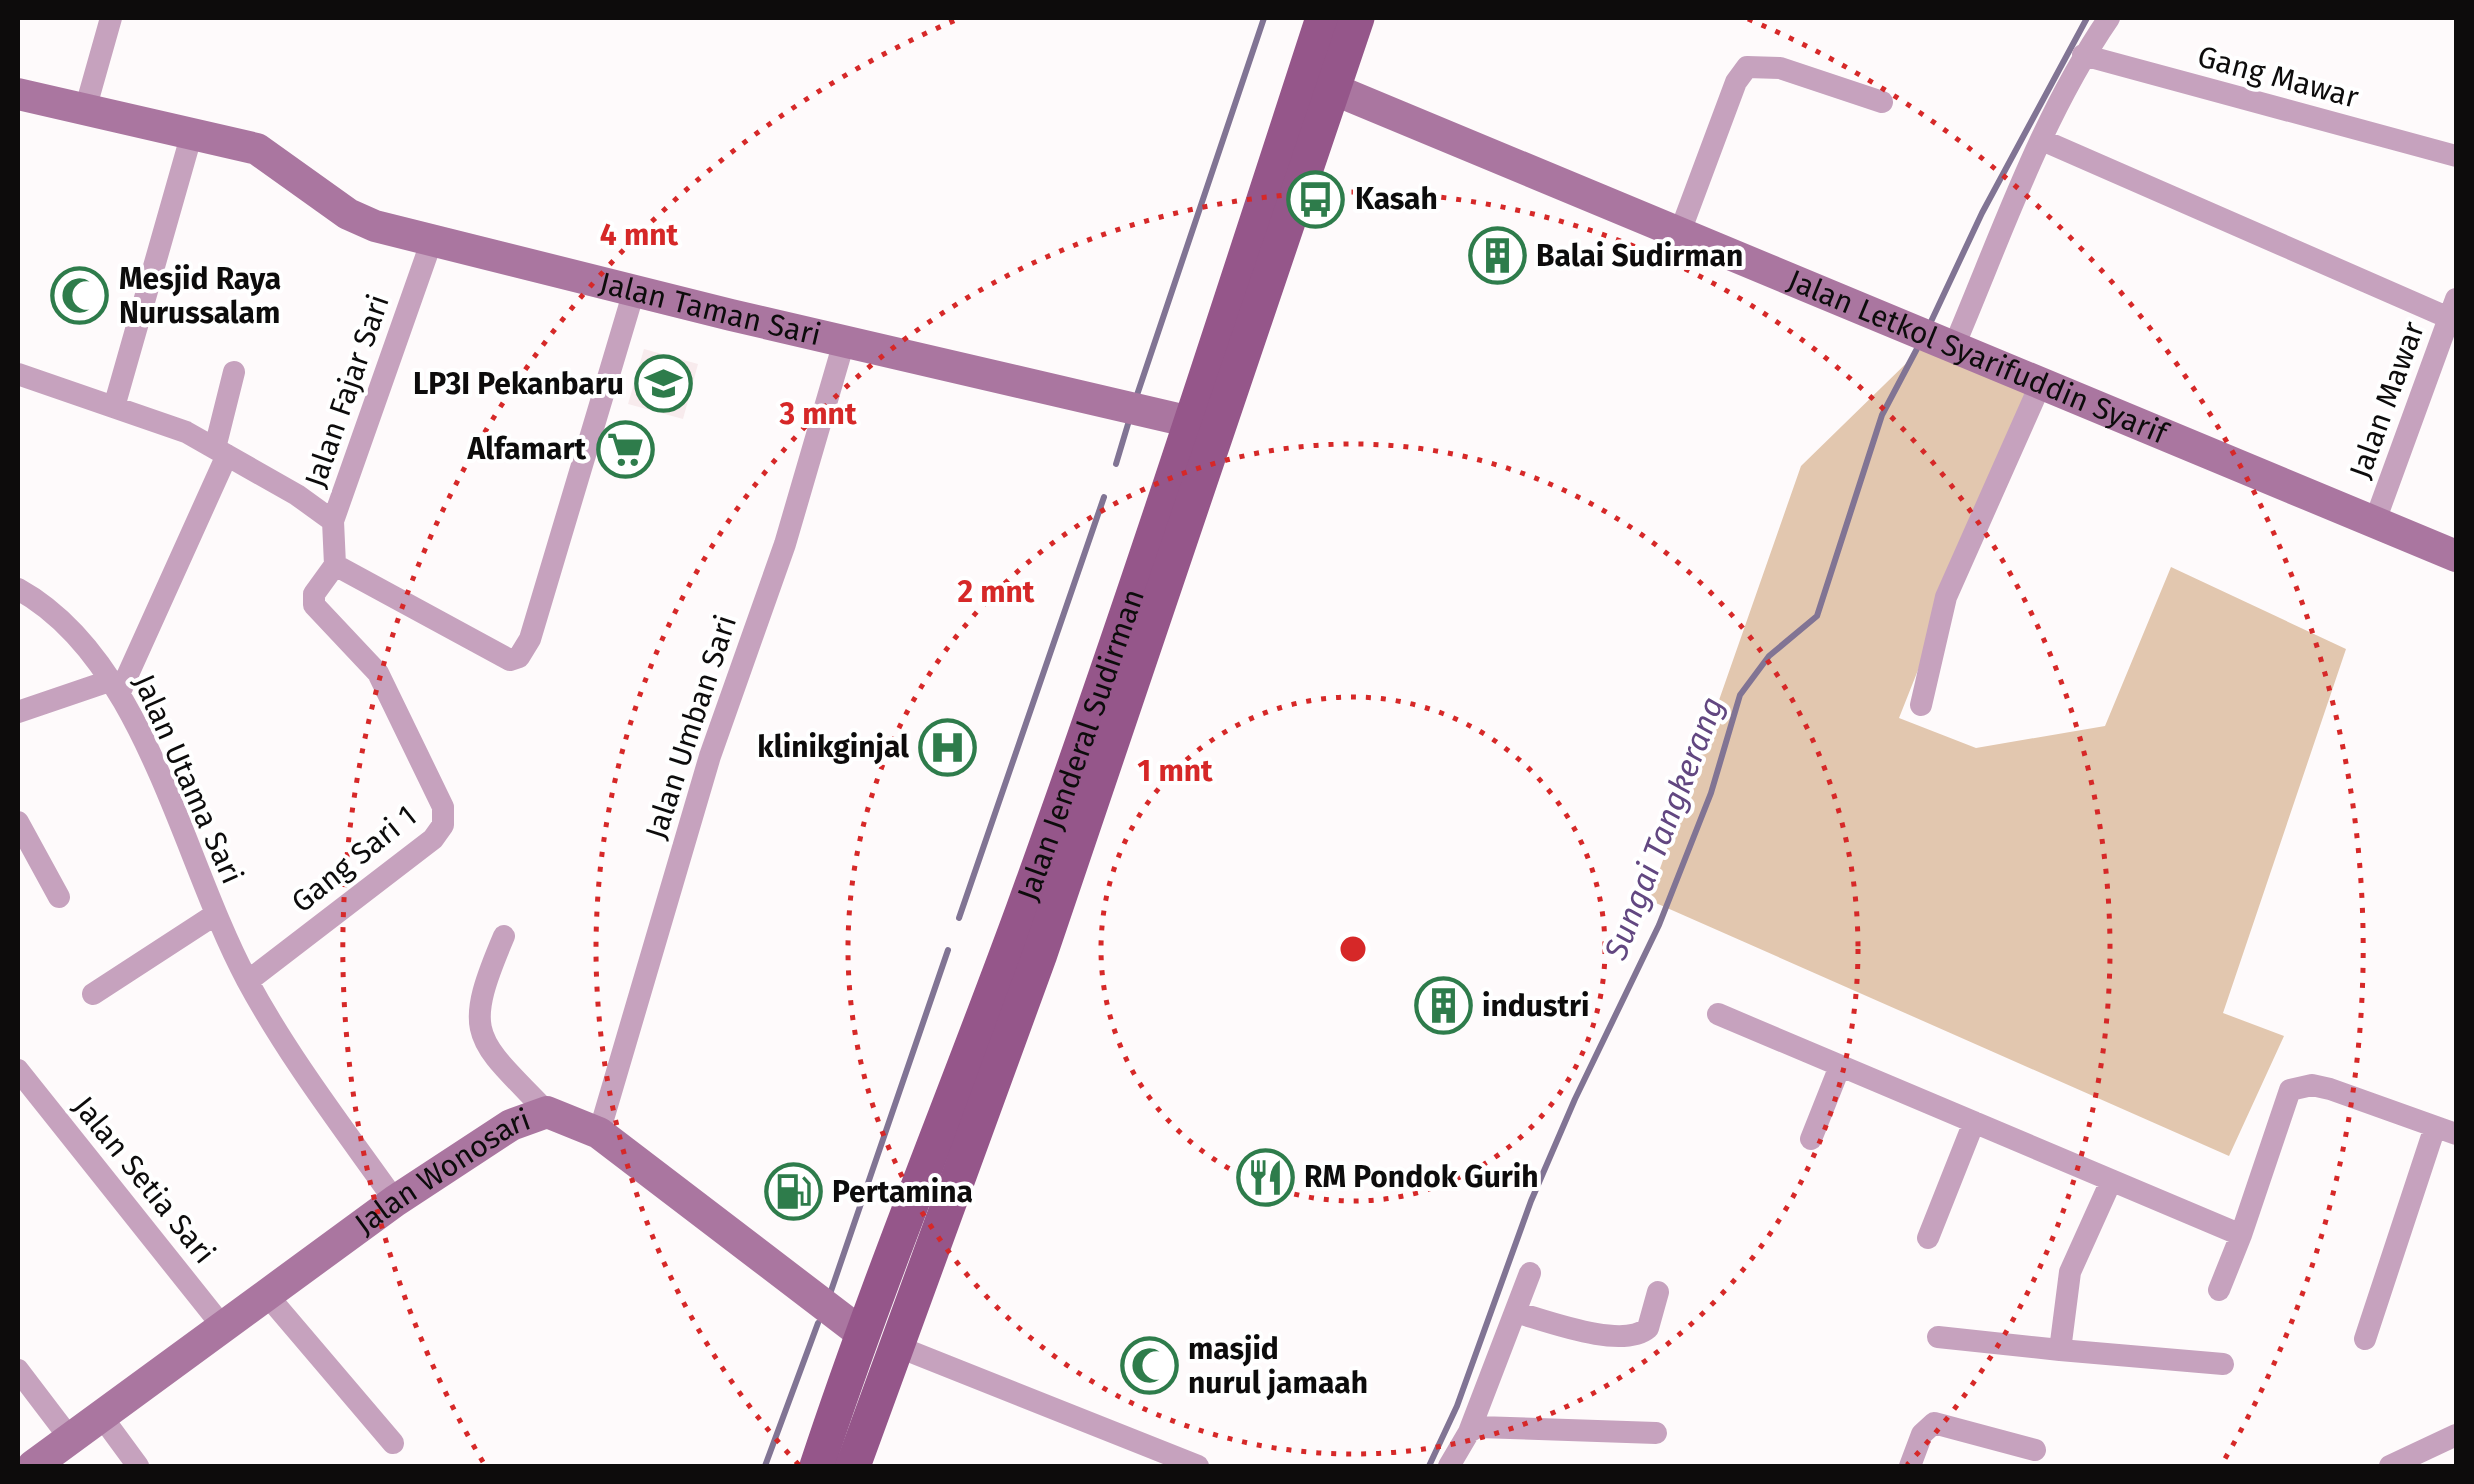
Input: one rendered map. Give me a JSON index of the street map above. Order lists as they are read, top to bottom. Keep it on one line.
{"streets":{"main road":["Jalan Jenderal Sudirman"],"street":["Gang Mawar","Jalan Taman Sari","Jalan Letkol Syarifuddin Syarif","Jalan Fajar Sari","Jalan Mawar","Jalan Umban Sari","Jalan Utama Sari","Gang Sari 1","Jalan Wonosari","Jalan Setia Sari"]},"crossings":[["Jalan Taman Sari","Jalan Fajar Sari"],["Jalan Taman Sari","Jalan Umban Sari"],["Jalan Taman Sari","Jalan Jenderal Sudirman"],["Jalan Letkol Syarifuddin Syarif","Jalan Mawar"],["Jalan Letkol Syarifuddin Syarif","Jalan Jenderal Sudirman"],["Jalan Fajar Sari","Gang Sari 1"],["Jalan Umban Sari","Jalan Wonosari"],["Jalan Jenderal Sudirman","Jalan Wonosari"],["Jalan Utama Sari","Gang Sari 1"],["Jalan Utama Sari","Jalan Wonosari"],["Jalan Wonosari","Jalan Setia Sari"]],"water":["Sungai Tangkerang"],"places":{"bus stop":["Kasah"],"building":["Balai Sudirman","industri"],"mosque":["Mesjid Raya Nurussalam","masjid nurul jamaah"],"school or university":["LP3I Pekanbaru"],"supermarket":["Alfamart"],"hospital":["klinikginjal"],"restaurant":["RM Pondok Gurih"],"fuel station":["Pertamina"]},"rings":["4 mnt","3 mnt","2 mnt","1 mnt"]}
